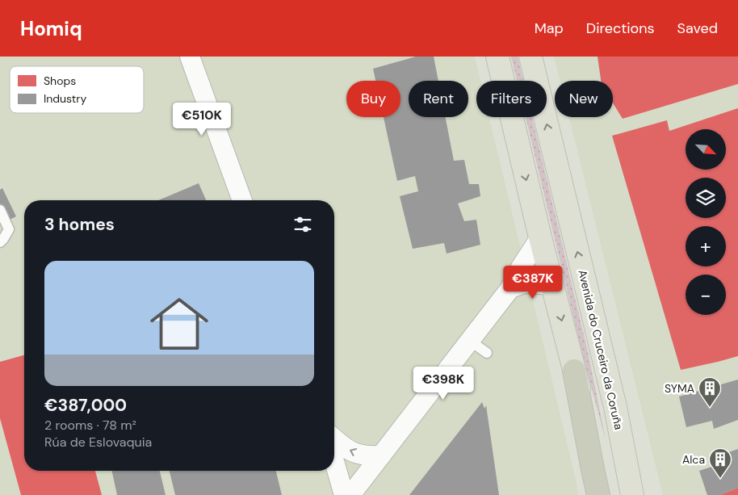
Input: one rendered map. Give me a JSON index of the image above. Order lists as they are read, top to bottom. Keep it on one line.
{"streets":{"main road":["Avenida do Cruceiro da Coruña"]},"places":{"building":["SYMA","Alca"]},"legend":["Shops","Industry"],"north":"bottom right","page":{"header":"Homiq","nav":["Map","Directions","Saved"],"chip":["Buy","Rent","Filters","New"],"price":["€510K","€387K","€398K"],"map_buttons":["+","−"],"heading":"3 homes","list":[{"name":"€387,000","note":"2 rooms · 78 m² · Rúa de Eslovaquia"}]}}
